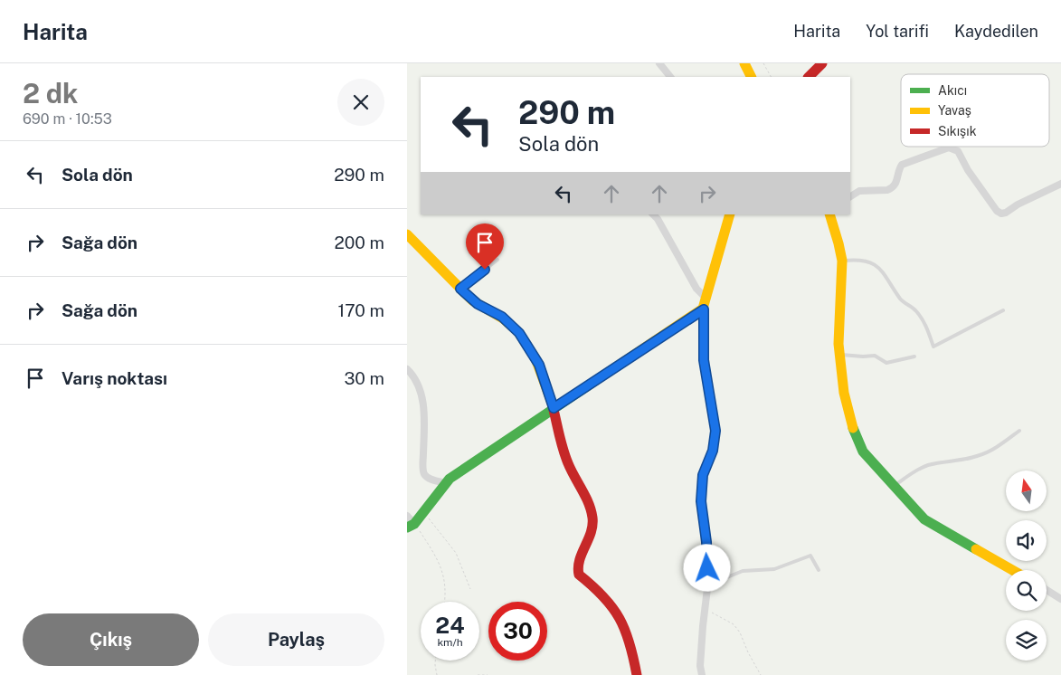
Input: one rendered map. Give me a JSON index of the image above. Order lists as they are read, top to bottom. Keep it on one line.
{"legend":["Akıcı","Yavaş","Sıkışık"],"north":"top","page":{"header":"Harita","nav":["Harita","Yol tarifi","Kaydedilen"],"heading":["2 dk","690 m · 10:53"],"turn":["290 m","Sola dön"],"list":[{"name":"Sola dön","value":"290 m"},{"name":"Sağa dön","value":"200 m"},{"name":"Sağa dön","value":"170 m"},{"name":"Varış noktası","value":"30 m"}],"speed":"24 km/h","limit":"30","buttons":["Çıkış","Paylaş"]}}
